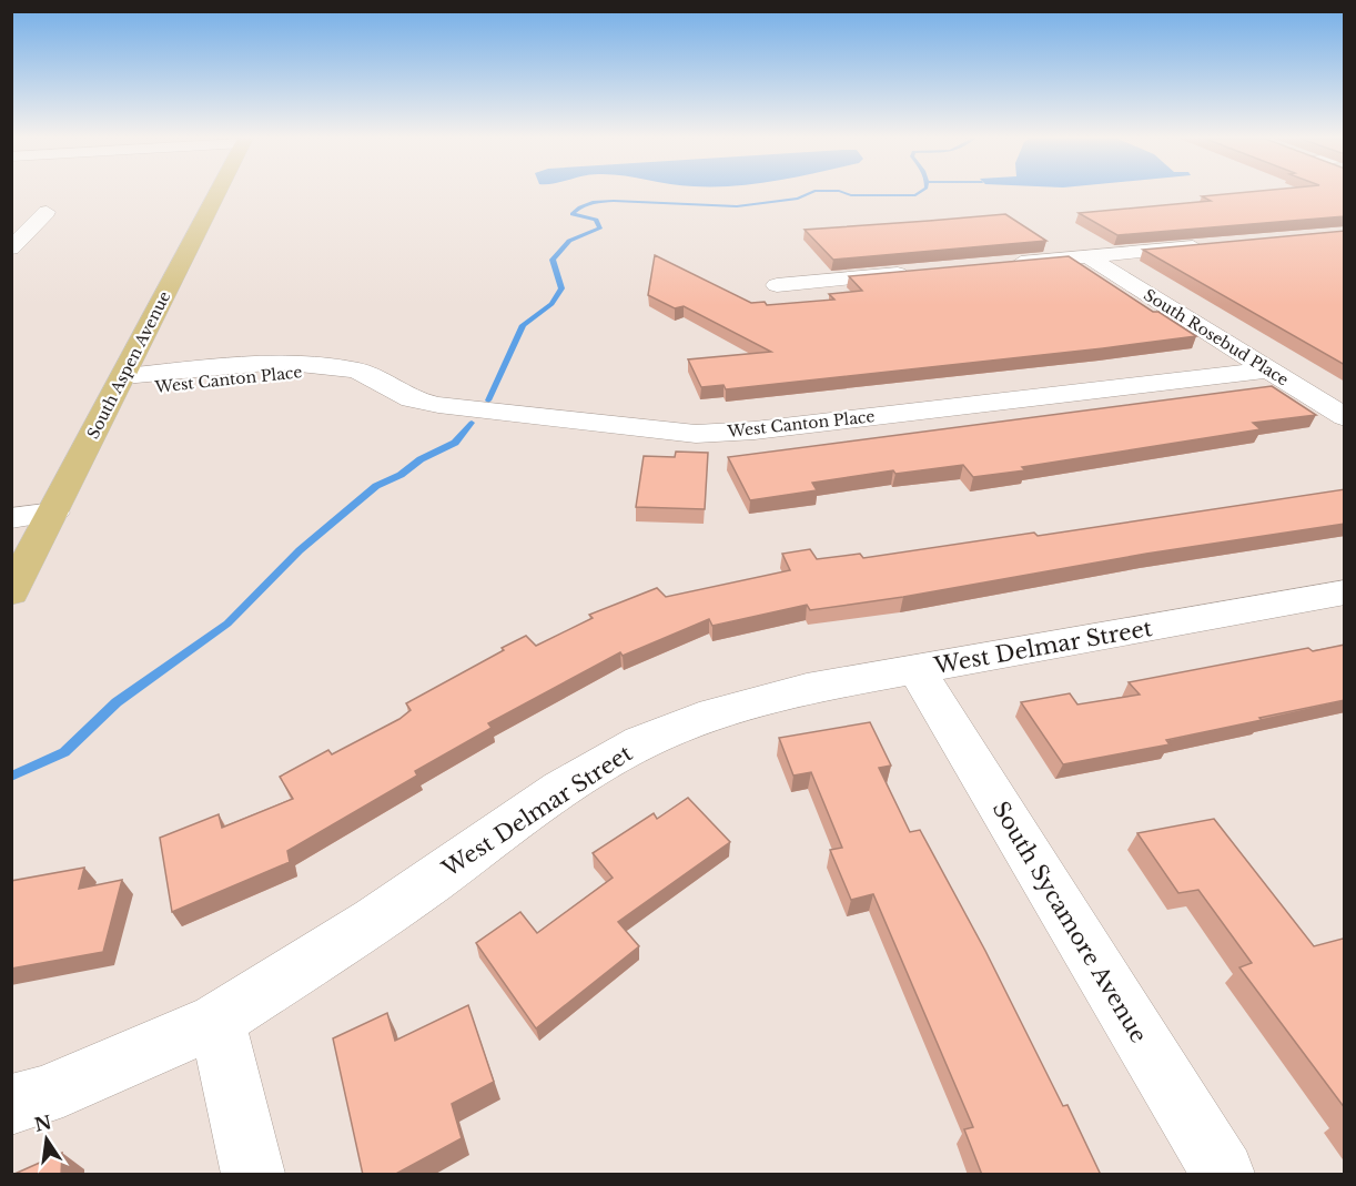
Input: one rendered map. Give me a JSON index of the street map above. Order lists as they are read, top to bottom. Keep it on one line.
{"streets":{"main road":["South Aspen Avenue"],"street":["South Rosebud Place","West Canton Place","West Delmar Street","South Sycamore Avenue"]},"crossings":[["South Rosebud Place","West Canton Place"],["South Aspen Avenue","West Canton Place"],["West Delmar Street","South Sycamore Avenue"]],"north":"top"}
